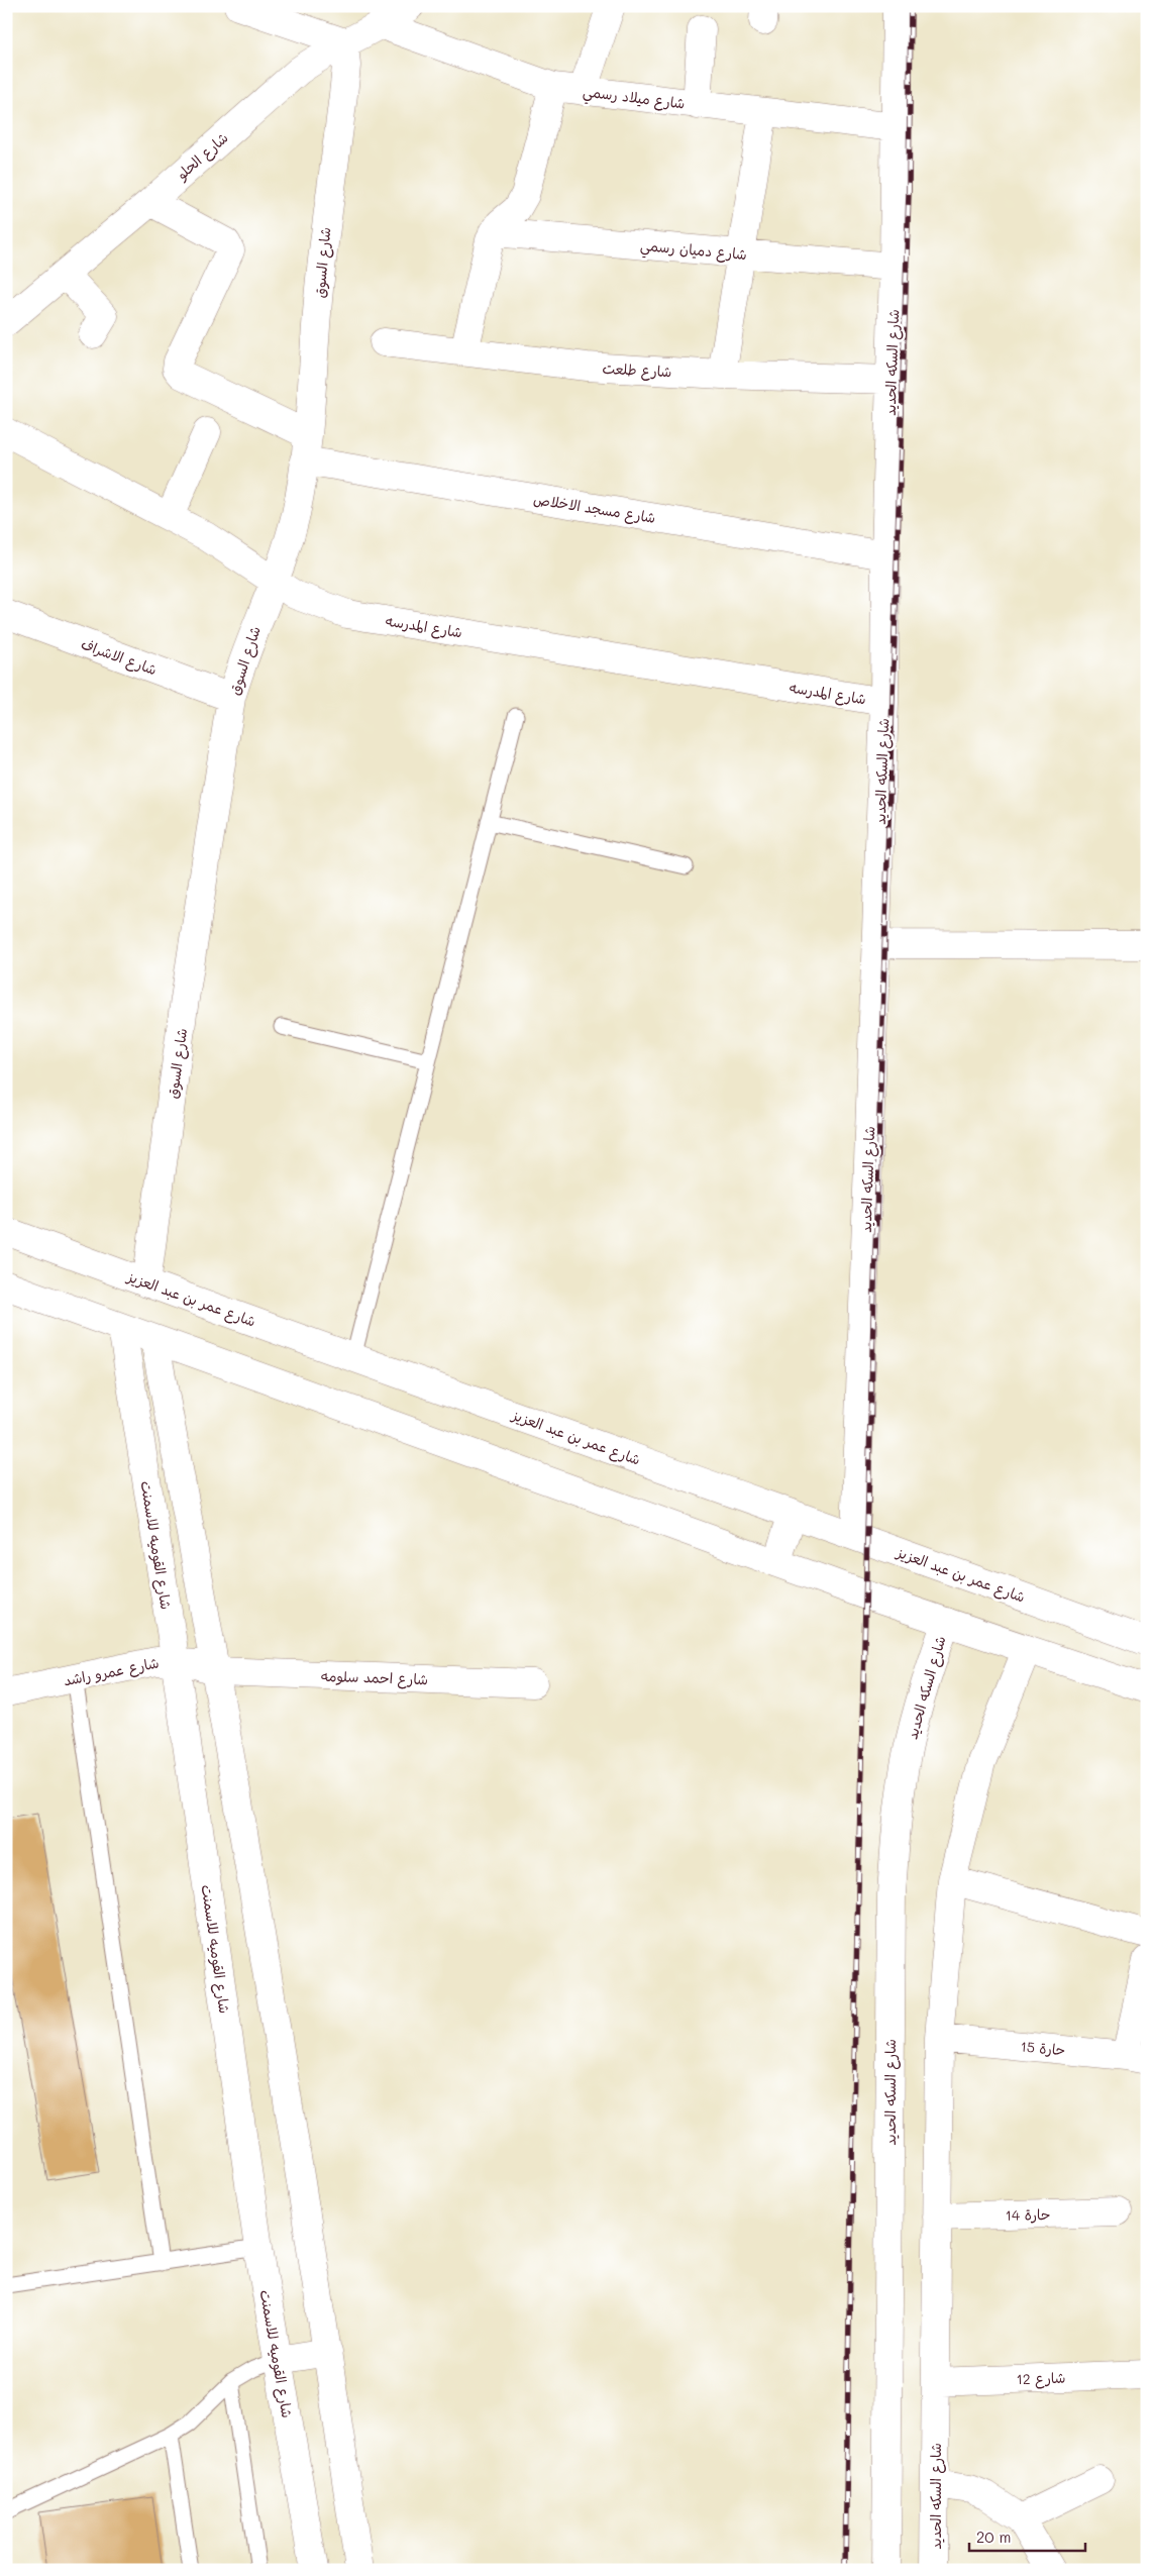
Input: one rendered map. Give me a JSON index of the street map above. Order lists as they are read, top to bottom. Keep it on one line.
{"streets":{"street":["شارع ميلاد رسمي","شارع الحلو","شارع دميان رسمي","شارع السوق","شارع السكه الحديد","شارع طلعت","شارع مسجد الاخلاص","شارع المدرسه","شارع الاشراف","شارع عمر بن عبد العزيز","شارع القوميه للاسمنت","شارع عمرو راشد","شارع احمد سلومه","حارة 15","حارة 14","شارع 12"]},"crossings":[["شارع ميلاد رسمي","شارع الحلو"],["شارع ميلاد رسمي","شارع السكه الحديد"],["شارع الحلو","شارع السوق"],["شارع دميان رسمي","شارع السكه الحديد"],["شارع السوق","شارع مسجد الاخلاص"],["شارع السوق","شارع المدرسه"],["شارع السوق","شارع الاشراف"],["شارع السوق","شارع عمر بن عبد العزيز"],["شارع السكه الحديد","شارع طلعت"],["شارع السكه الحديد","شارع مسجد الاخلاص"],["شارع السكه الحديد","شارع المدرسه"],["شارع السكه الحديد","شارع عمر بن عبد العزيز"],["شارع السكه الحديد","حارة 15"],["شارع السكه الحديد","حارة 14"],["شارع السكه الحديد","شارع 12"],["شارع القوميه للاسمنت","شارع عمرو راشد"],["شارع عمرو راشد","شارع احمد سلومه"]],"scale_bar":"20 m"}
